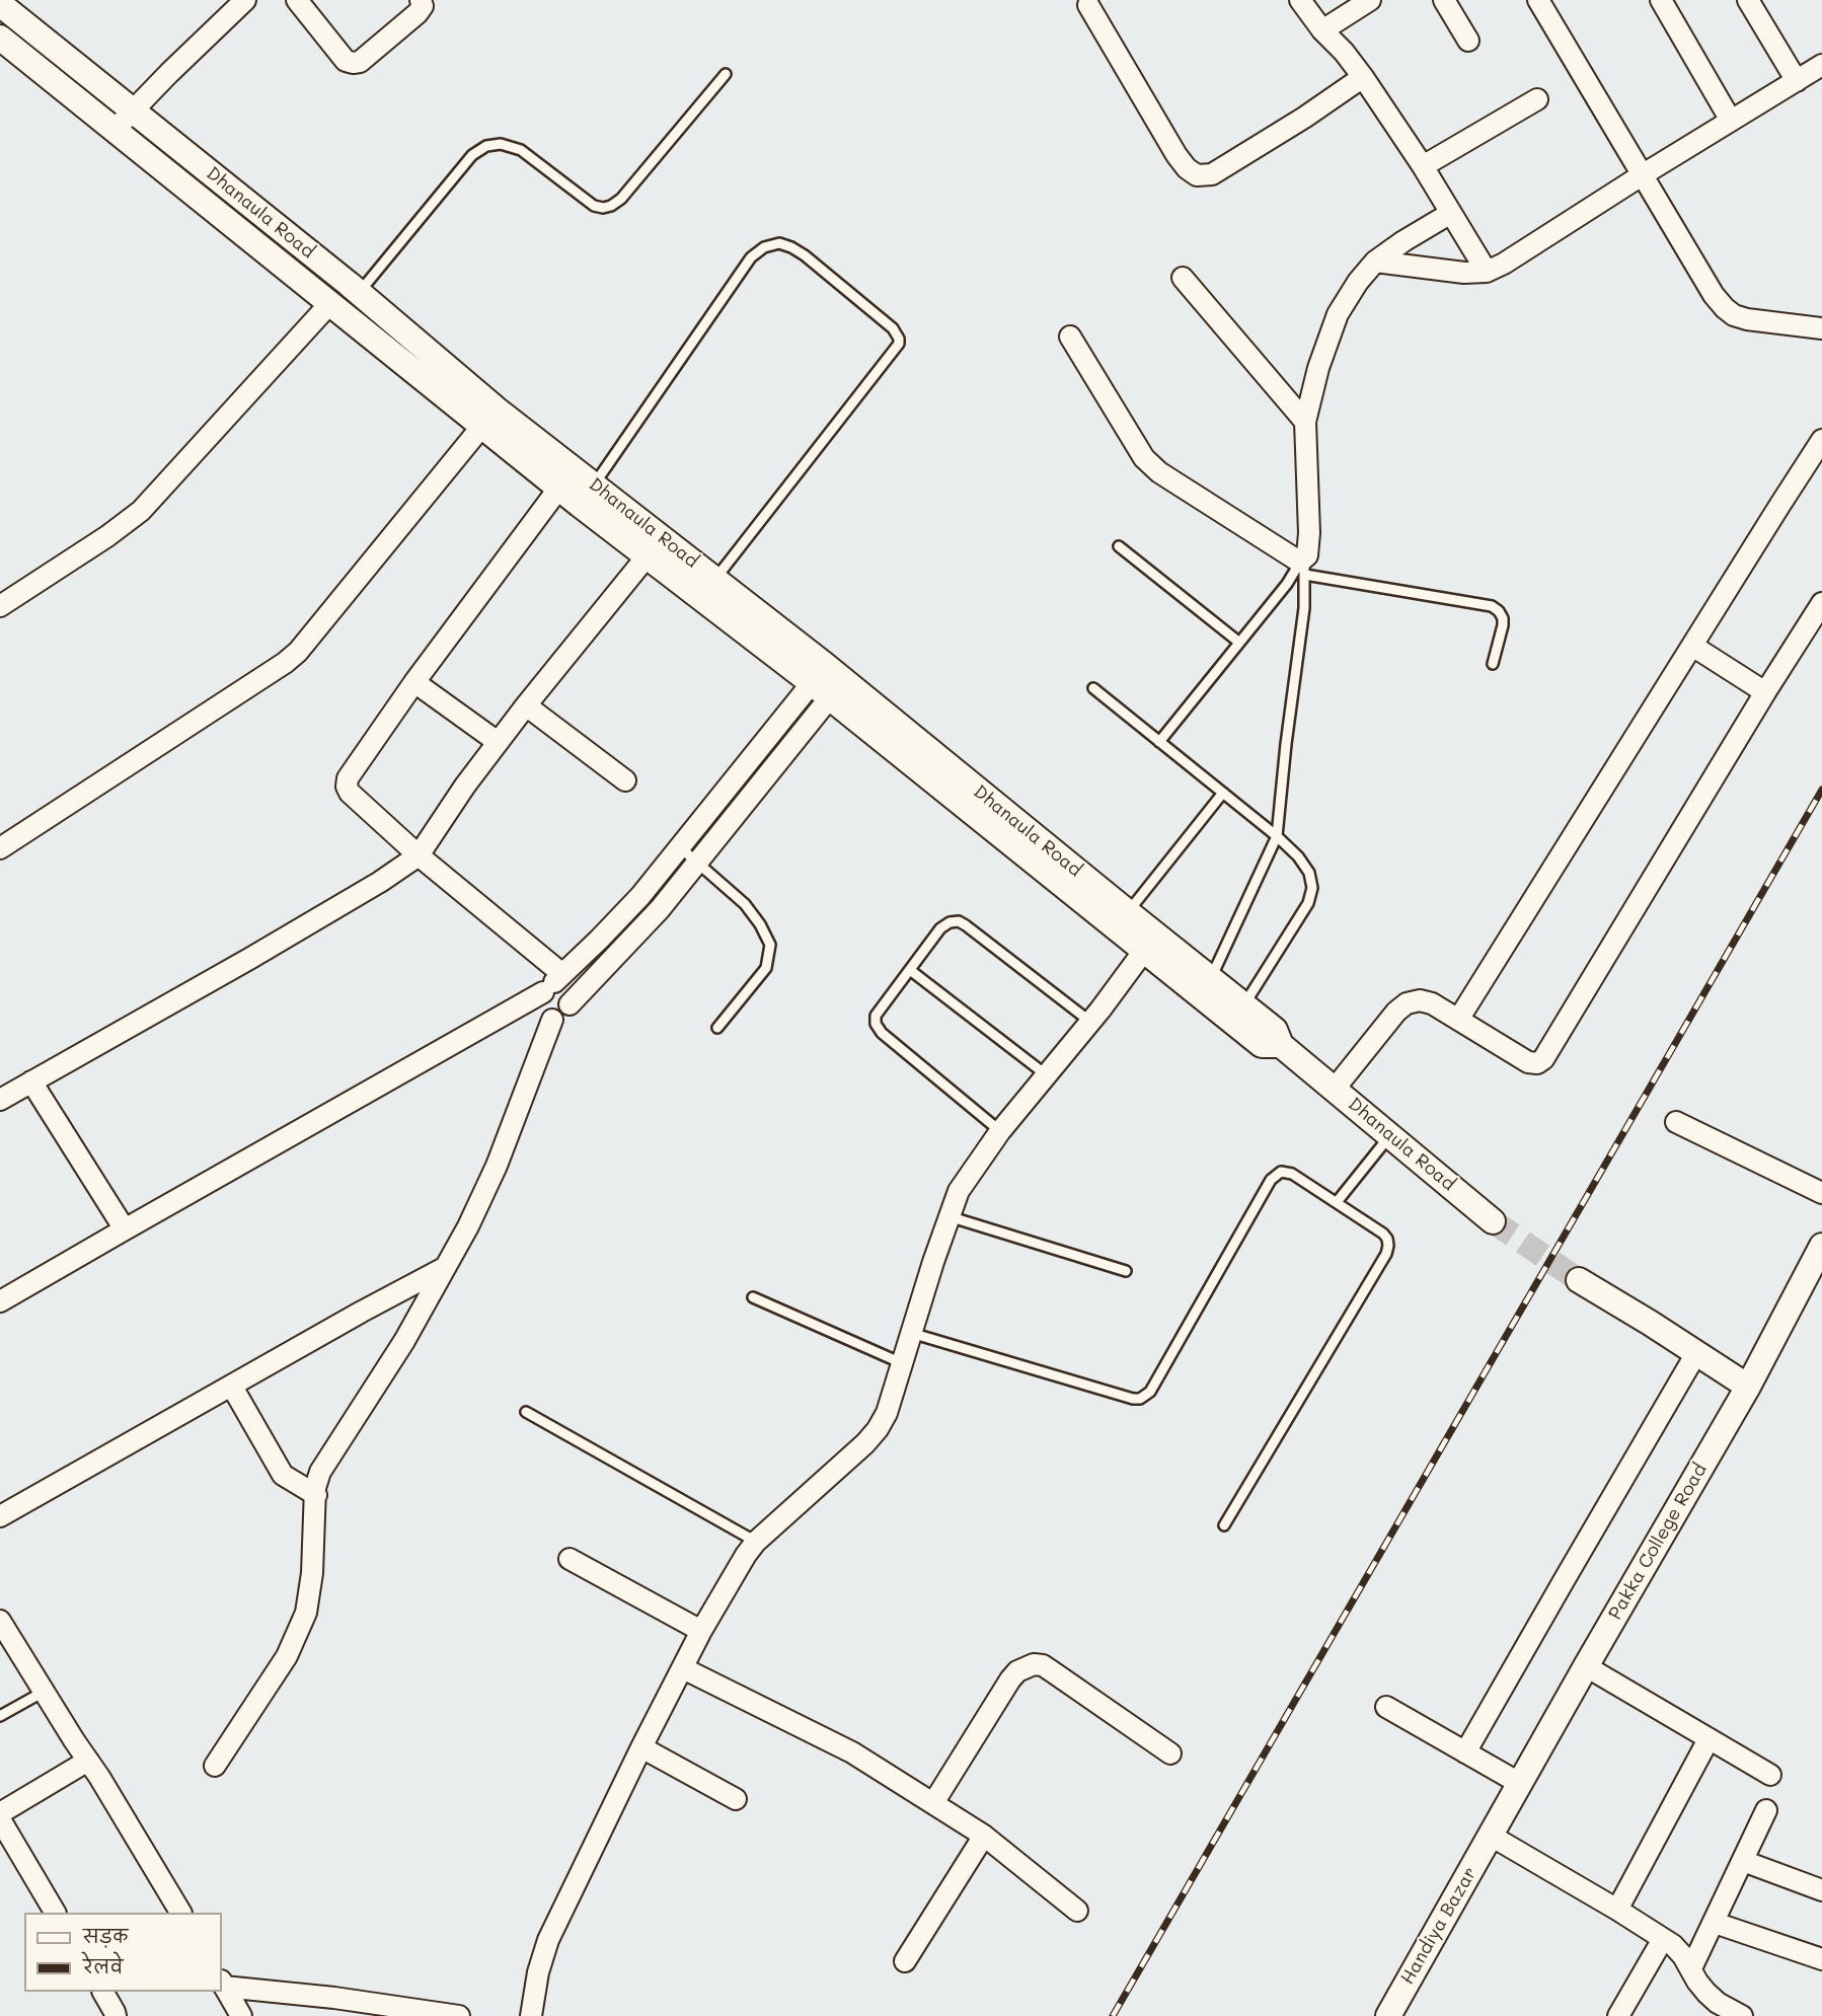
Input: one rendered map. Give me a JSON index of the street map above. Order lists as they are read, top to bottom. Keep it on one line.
{"streets":{"street":["Dhanaula Road","Pakka College Road","Handiya Bazar"]},"crossings":[["Pakka College Road","Handiya Bazar"]],"legend":["सड़क","रेलवे"]}
